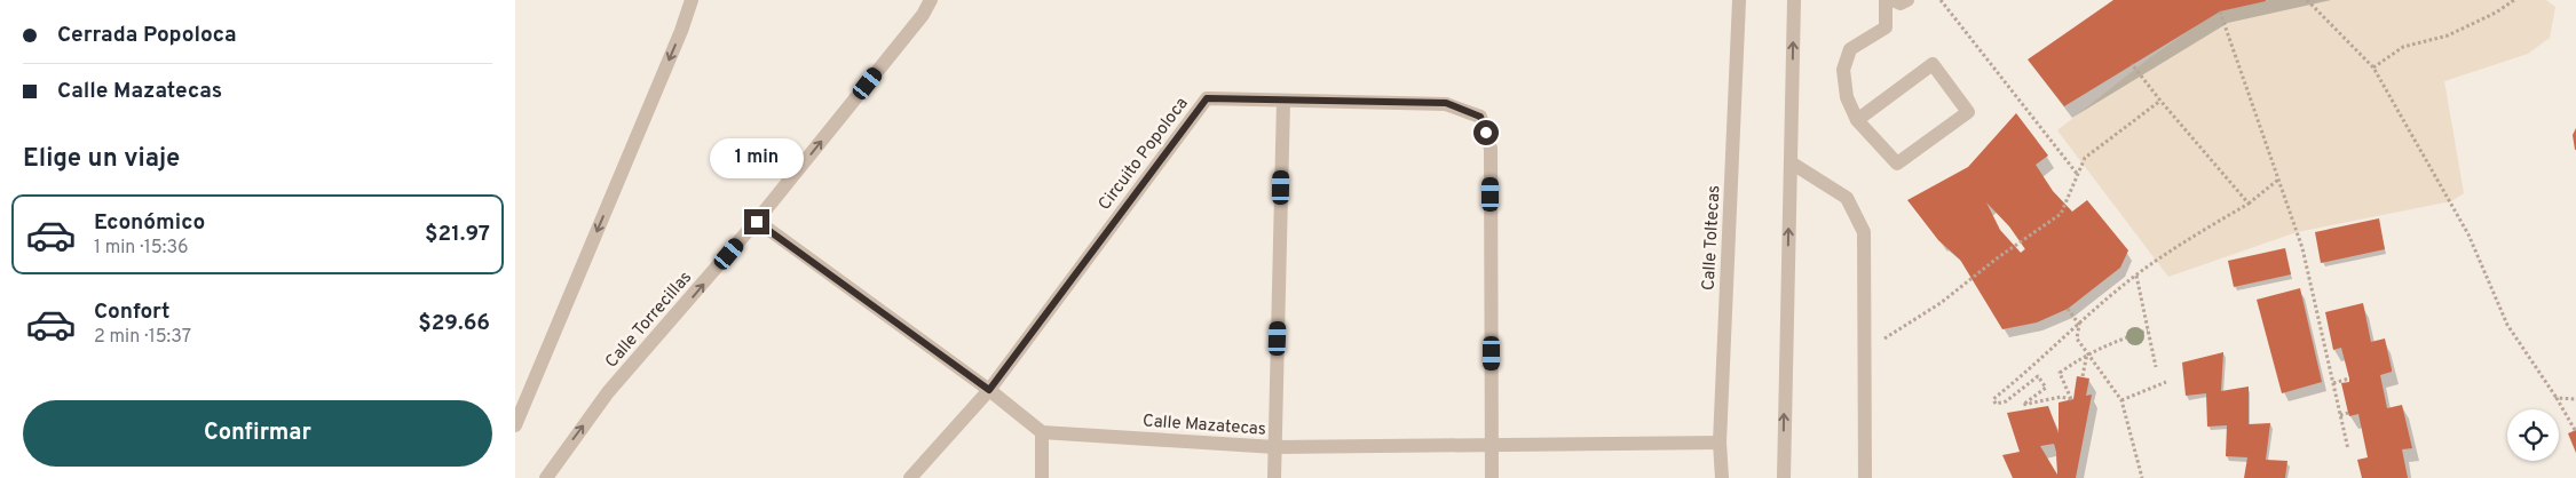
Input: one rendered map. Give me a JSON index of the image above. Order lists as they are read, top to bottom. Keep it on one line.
{"streets":{"street":["Circuito Popoloca","Calle Toltecas","Calle Torrecillas","Calle Mazatecas"]},"crossings":[["Calle Toltecas","Calle Mazatecas"]],"page":{"banner":["Cerrada Popoloca","Calle Mazatecas"],"heading":"Elige un viaje","bubble":"1 min","list":[{"name":"Económico","note":"1 min · 15:36","value":"$21.97"},{"name":"Confort","note":"2 min · 15:37","value":"$29.66"}],"buttons":"Confirmar"}}
